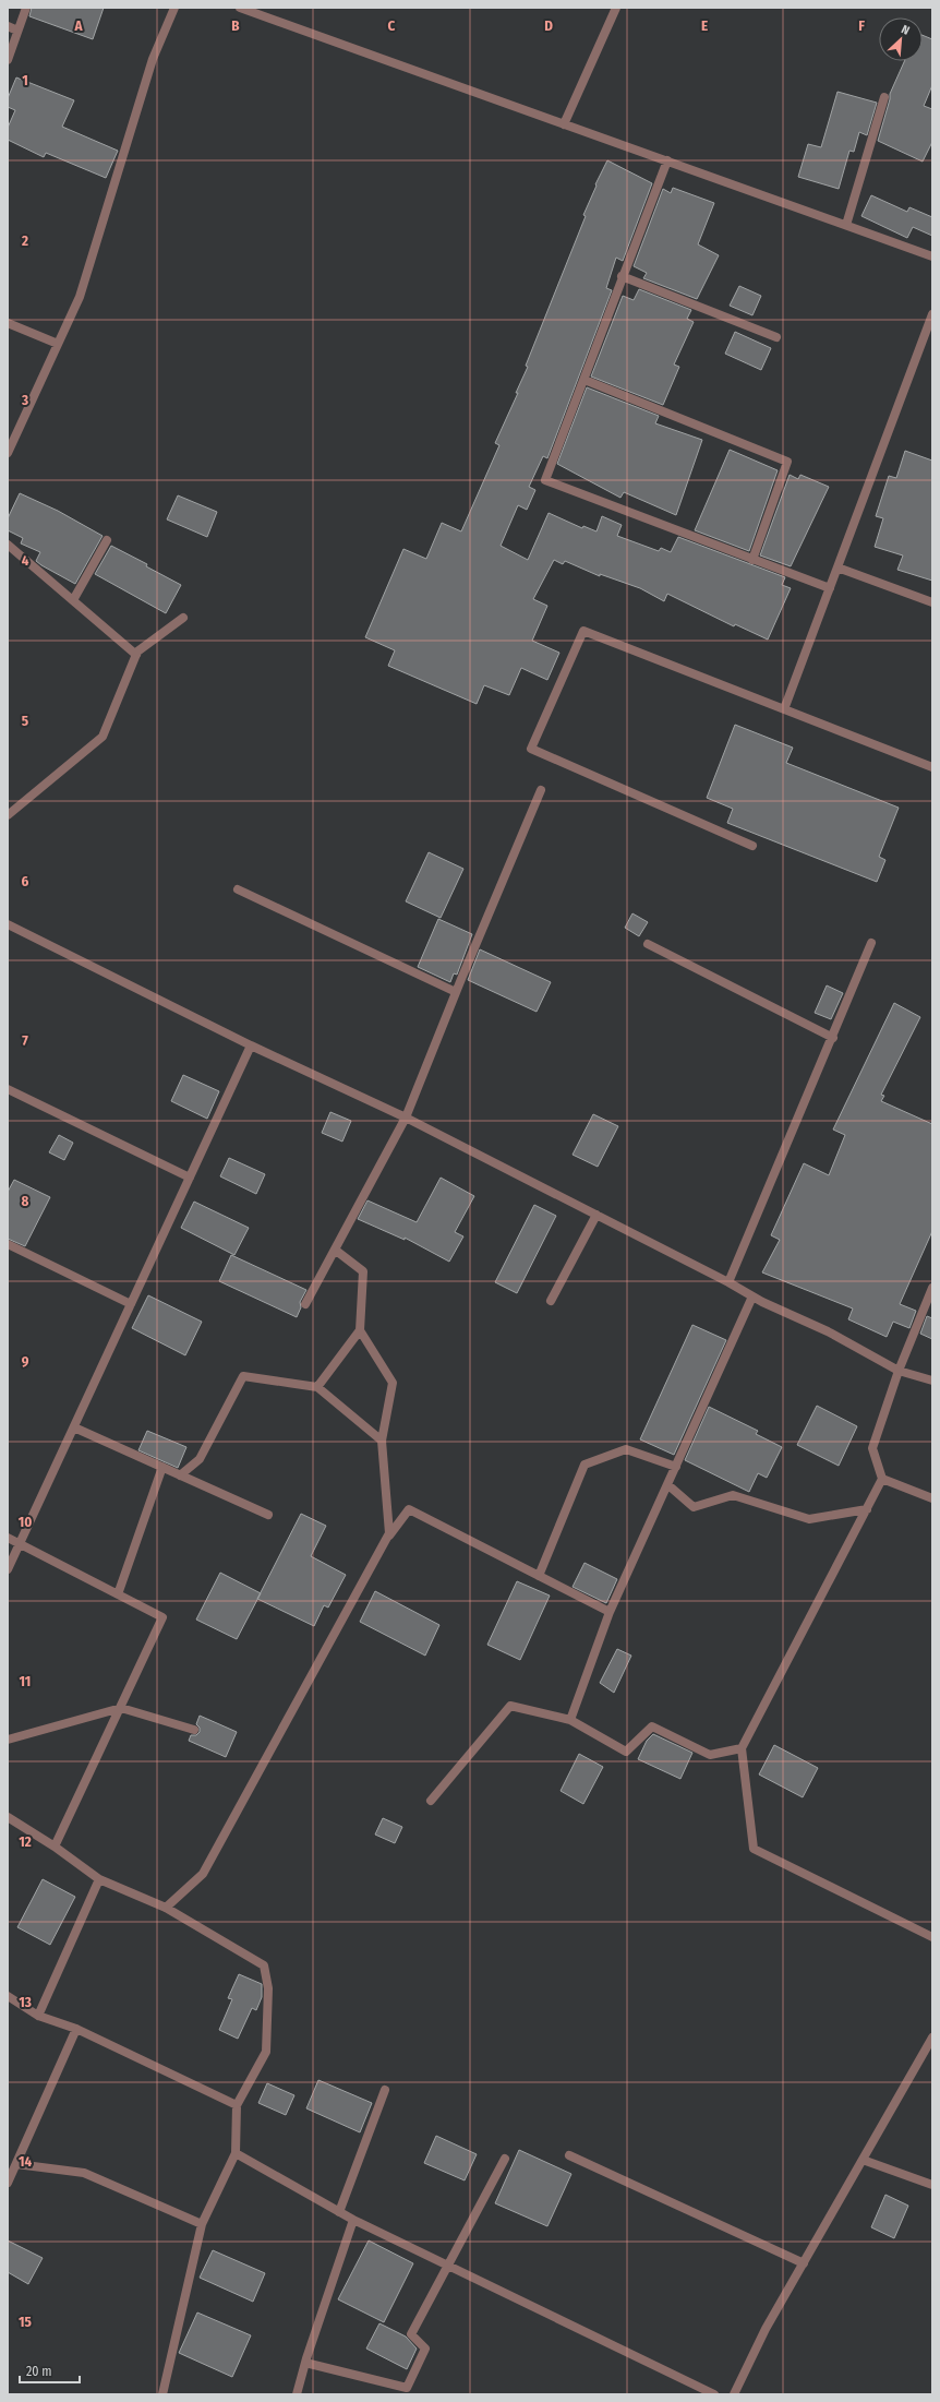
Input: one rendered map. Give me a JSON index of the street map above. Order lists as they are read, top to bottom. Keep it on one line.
{"scale_bar":"20 m","north":"top right","grid":{"columns":["A","B","C","D","E","F"],"rows":["1","2","3","4","5","6","7","8","9","10","11","12","13","14","15"]}}
